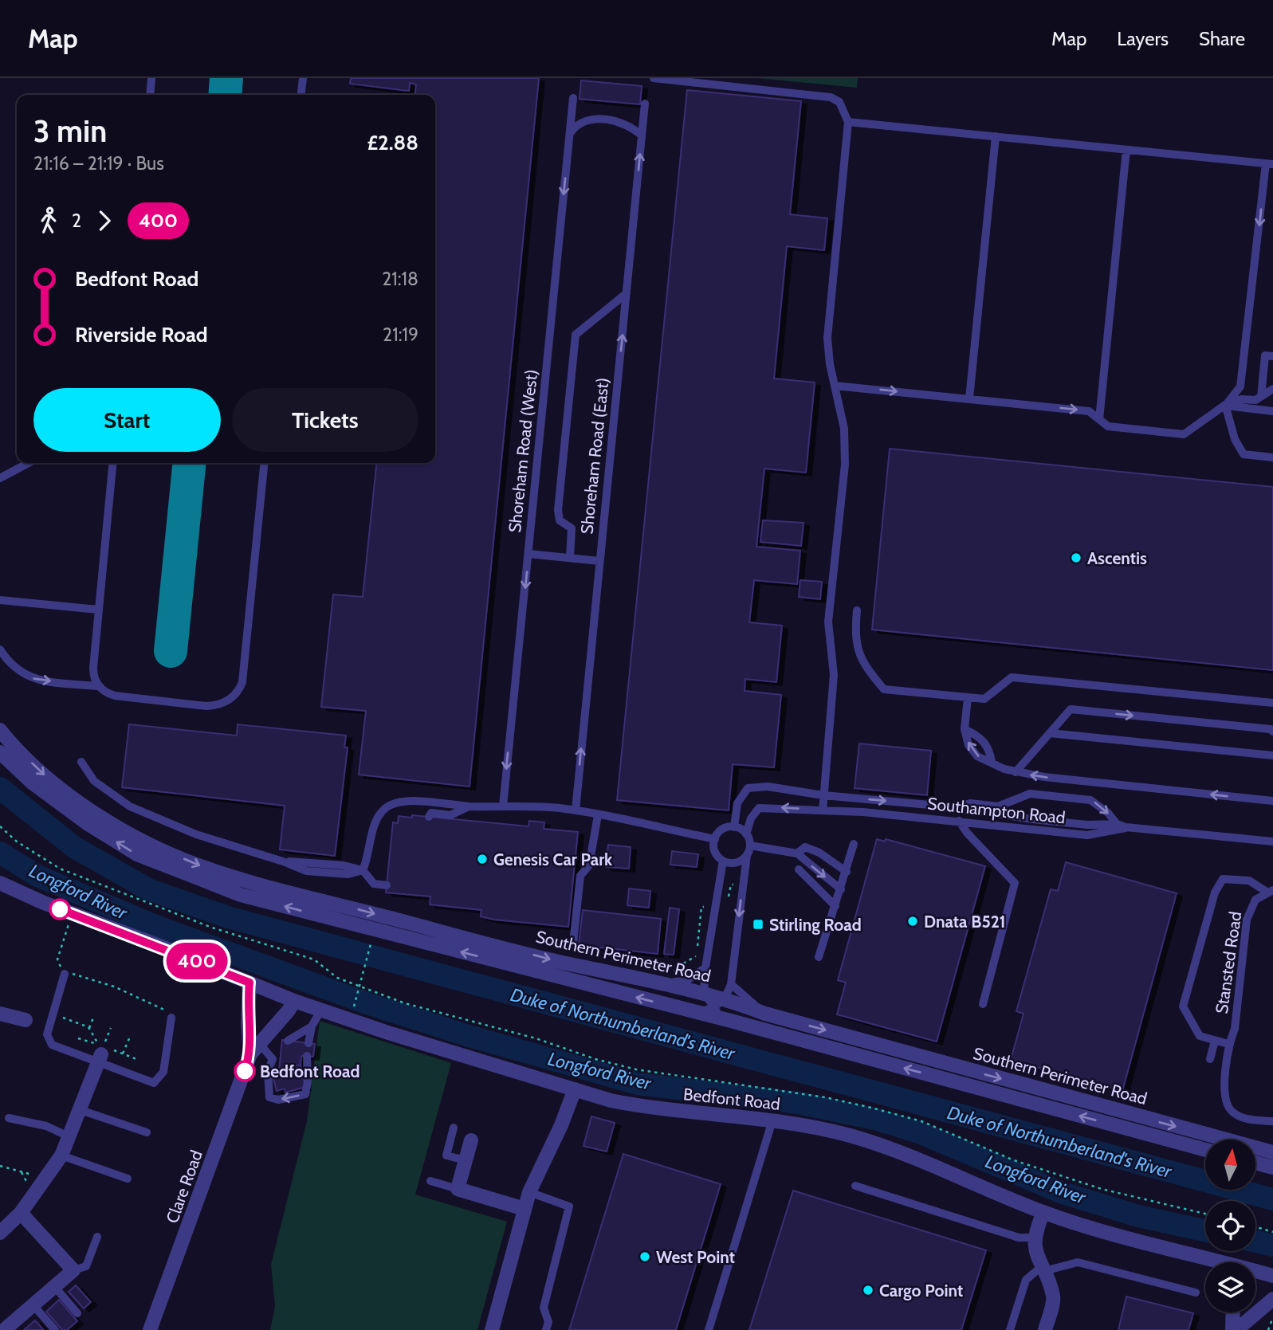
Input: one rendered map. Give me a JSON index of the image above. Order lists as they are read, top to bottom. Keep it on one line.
{"streets":{"street":["Southern Perimeter Road","Bedfont Road","Clare Road"],"lane":["Shoreham Road (West)","Shoreham Road (East)","Southampton Road","Stansted Road"]},"crossings":[["Bedfont Road","Clare Road"]],"water":["Longford River","Duke of Northumberland's River"],"places":{"other":["Ascentis","Genesis Car Park","Dnata B521","Bedfont Road","West Point","Cargo Point"],"transit":["Stirling Road"]},"lines":["bus line 400"],"north":"top","page":{"header":"Map","nav":["Map","Layers","Share"],"on_map":"400","heading":["3 min","21:16 – 21:19 · Bus","£2.88"],"legs":["2","400"],"list":[{"name":"Bedfont Road","value":"21:18"},{"name":"Riverside Road","value":"21:19"}],"buttons":["Start","Tickets"]}}
